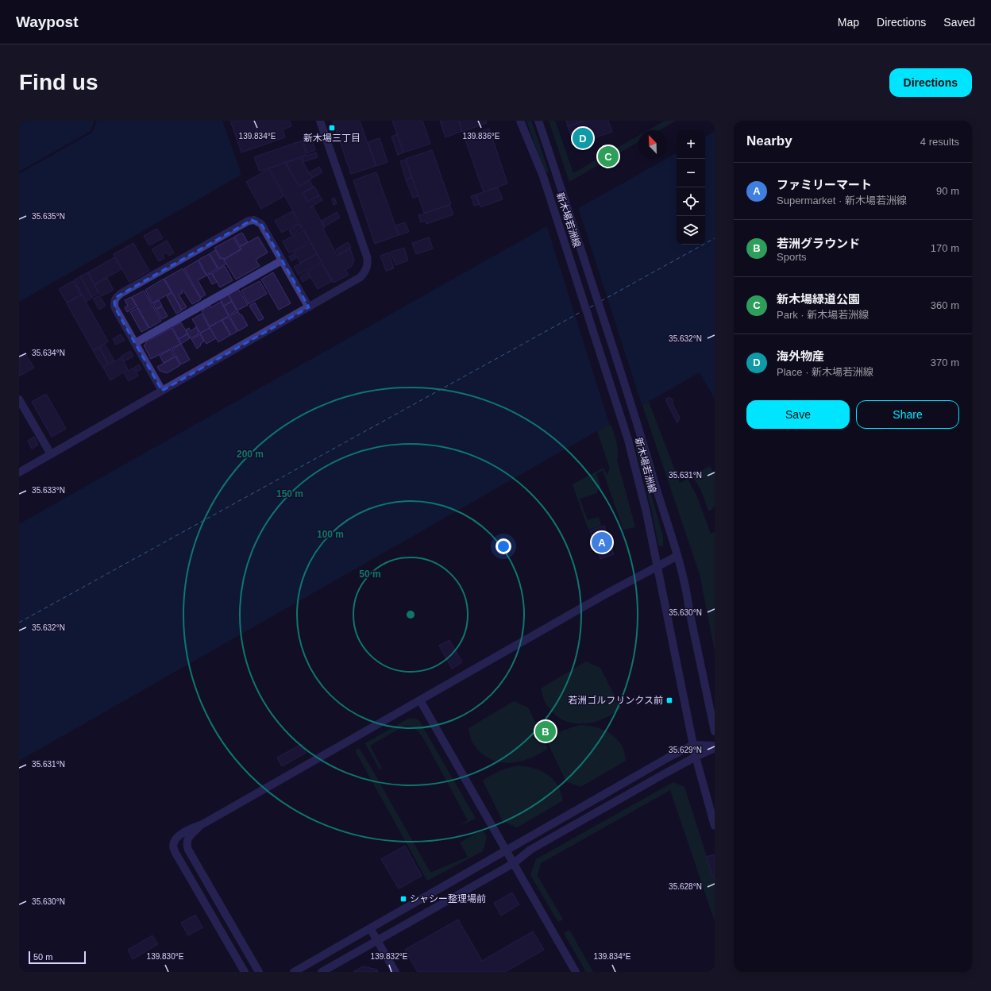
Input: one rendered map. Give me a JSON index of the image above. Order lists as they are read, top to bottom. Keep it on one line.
{"streets":{"street":["新木場若洲線"]},"places":{"transit":["新木場三丁目","若洲ゴルフリンクス前","シャシー整理場前"]},"scale_bar":"50 m","north":"top left","page":{"header":"Waypost","nav":["Map","Directions","Saved"],"buttons":["Directions",["Save","Share"]],"title":"Find us","heading":["Nearby","4 results"],"pins":["D","C","A","B"],"map_buttons":["+","−"],"list":[{"mark":"A","name":"ファミリーマート","note":"Supermarket · 新木場若洲線","value":"90 m"},{"mark":"B","name":"若洲グラウンド","note":"Sports","value":"170 m"},{"mark":"C","name":"新木場緑道公園","note":"Park · 新木場若洲線","value":"360 m"},{"mark":"D","name":"海外物産","note":"Place · 新木場若洲線","value":"370 m"}],"scale":"50 m"},"coordinates":["139.834°E","139.836°E","35.635°N","35.632°N","35.634°N","35.631°N","35.633°N","35.630°N","35.629°N","35.628°N","139.830°E","139.832°E"],"rings":["200 m","150 m","100 m","50 m"]}
